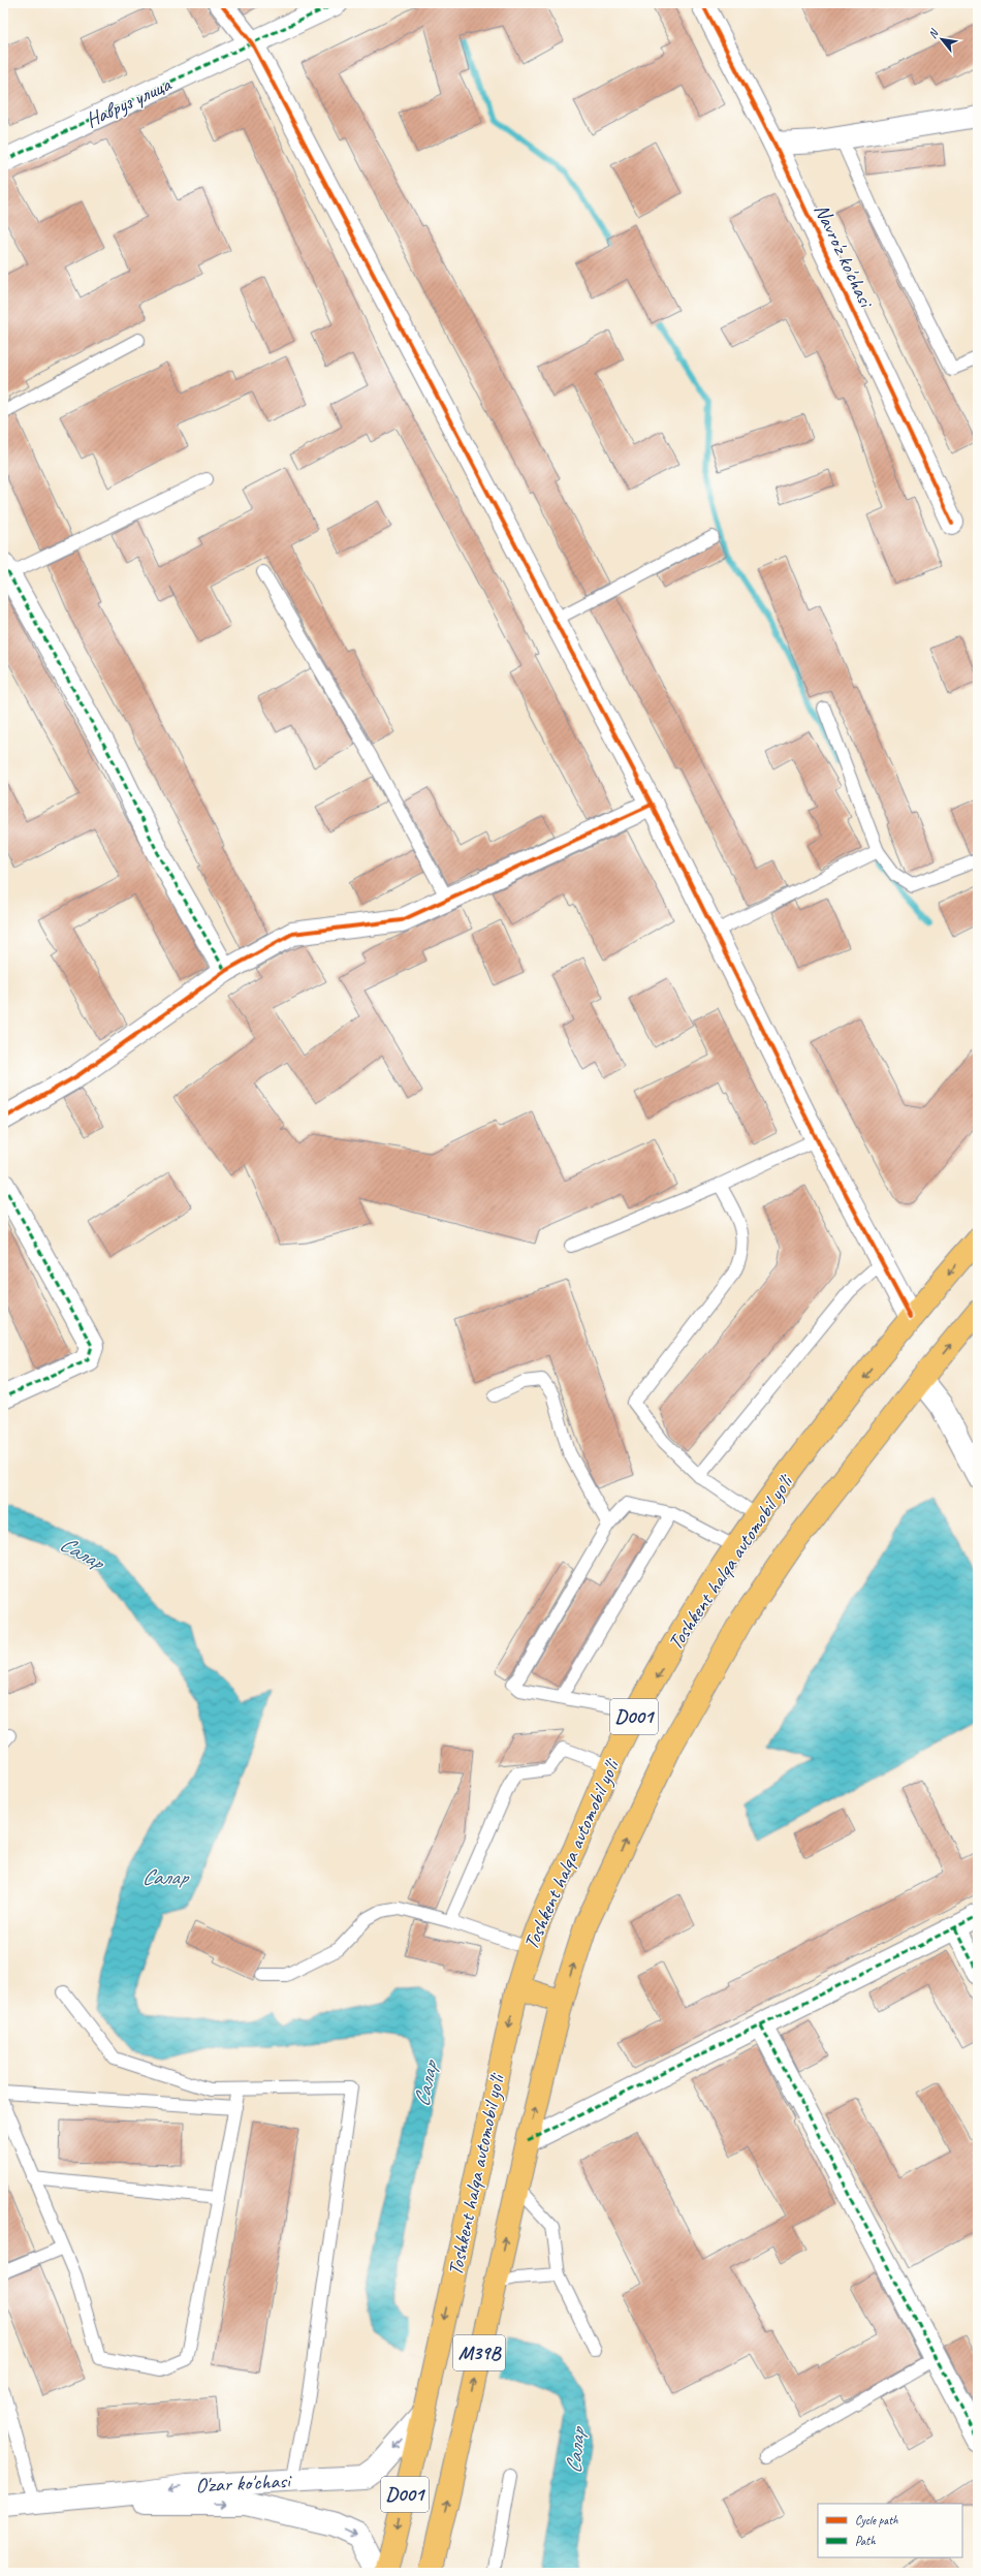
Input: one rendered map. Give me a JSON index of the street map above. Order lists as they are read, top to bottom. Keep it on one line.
{"streets":{"highway":["Toshkent halqa avtomobil yo'li","D001","M39B"],"street":["Навруз улица","Navro'z ko'chasi","O'zar ko'chasi"]},"crossings":[["Toshkent halqa avtomobil yo'li","O'zar ko'chasi"]],"water":["Салар"],"legend":["Cycle path","Path"],"north":"top left"}
